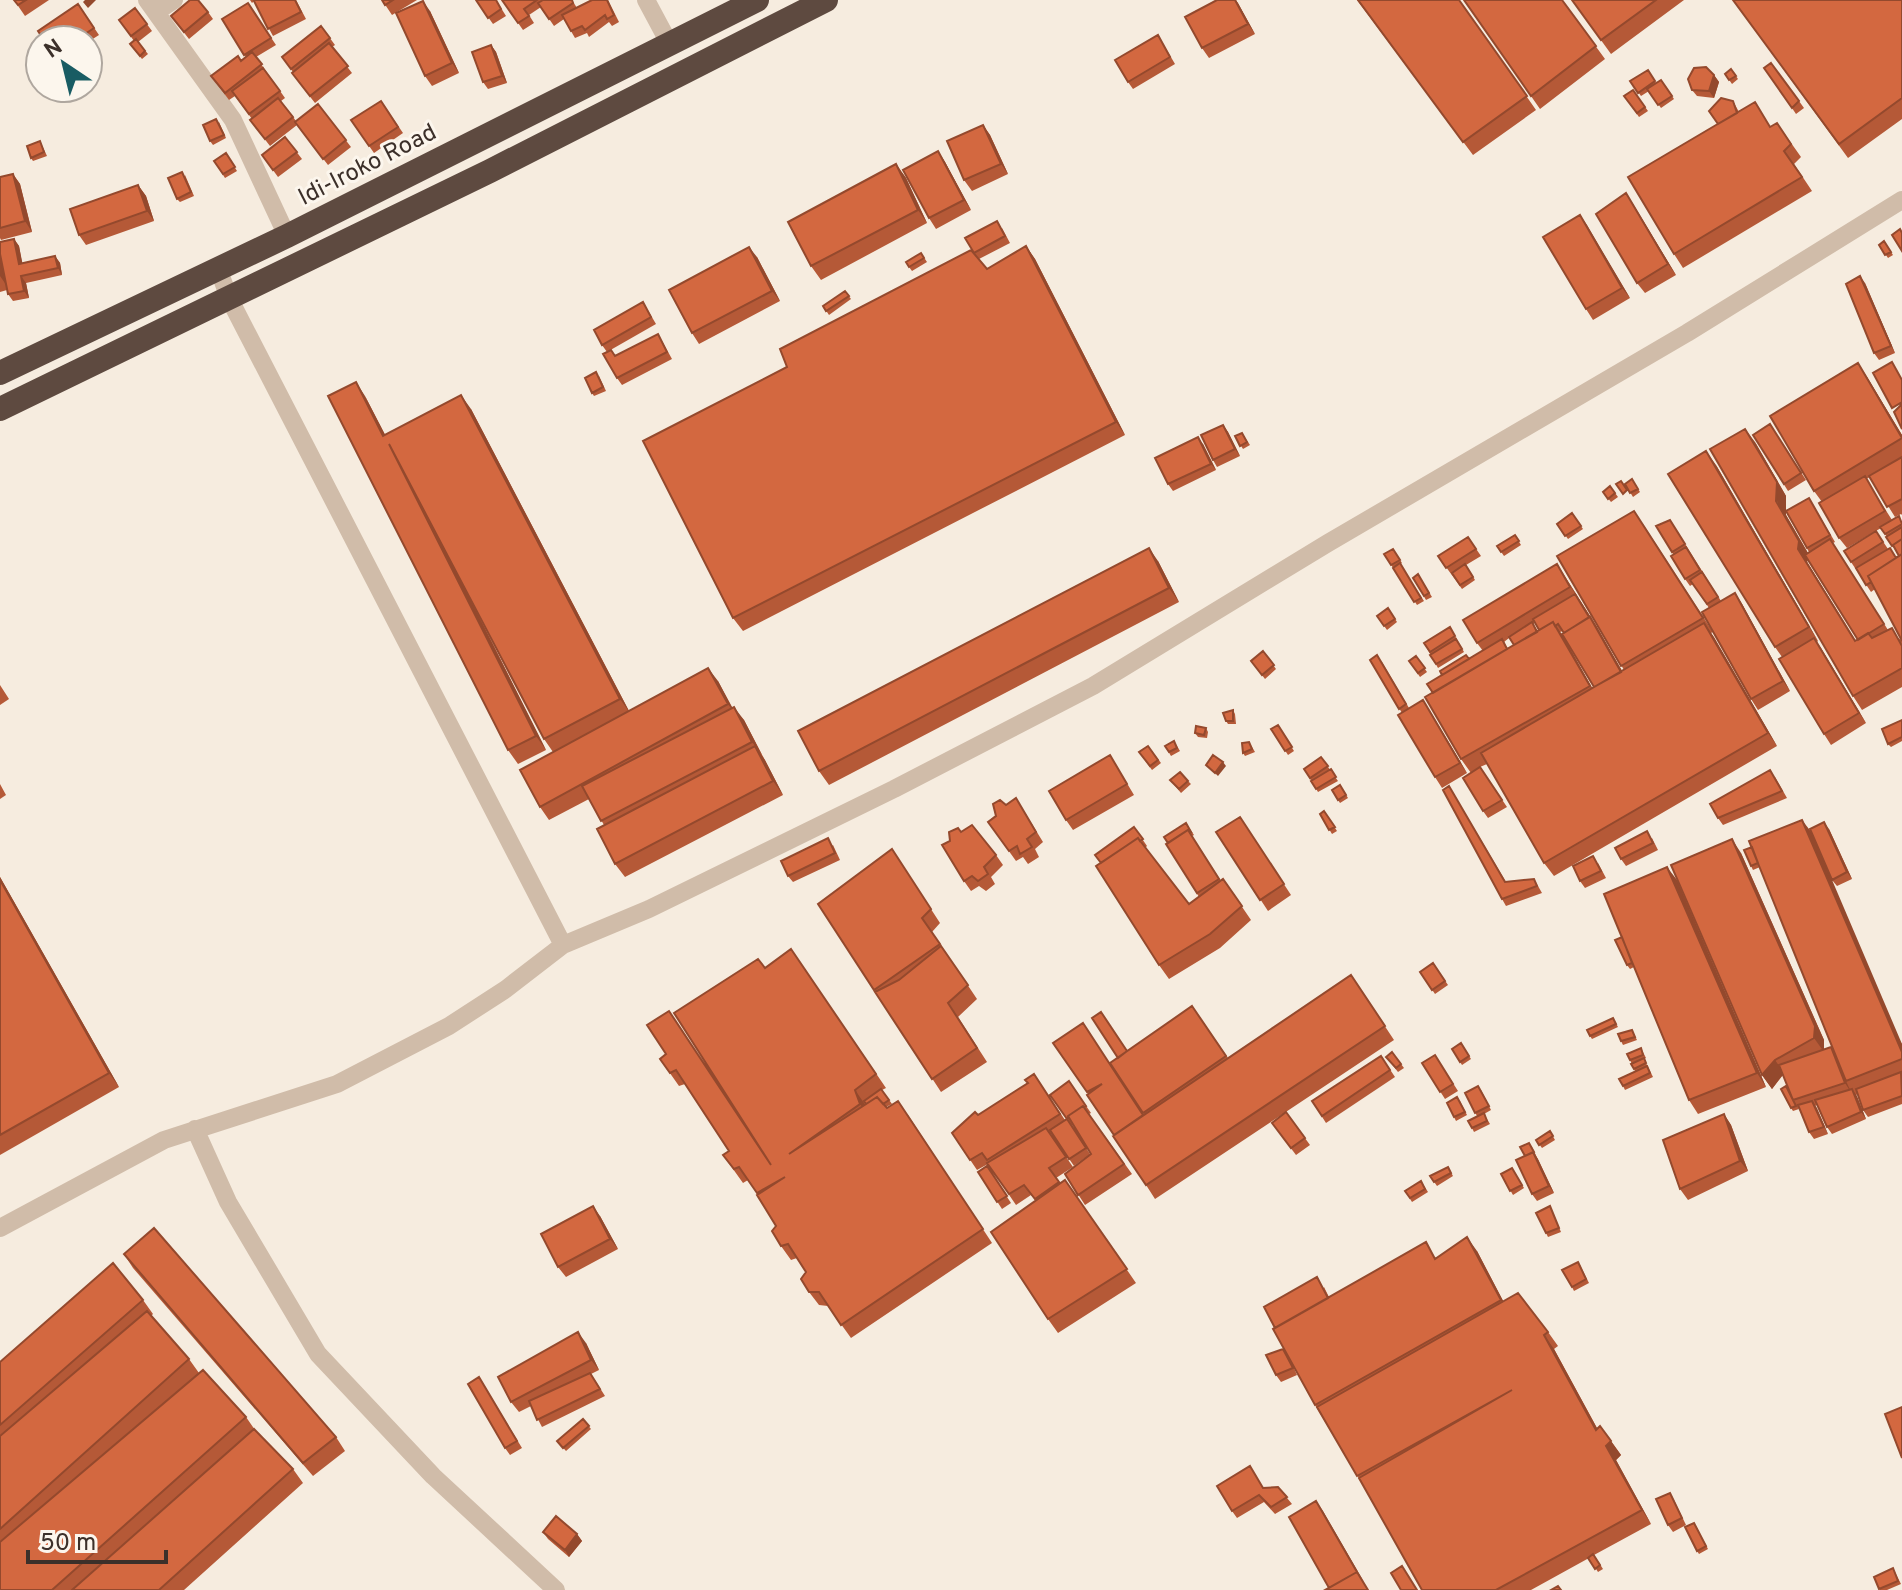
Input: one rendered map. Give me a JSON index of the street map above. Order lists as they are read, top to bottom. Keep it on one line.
{"streets":{"highway":["Idi-Iroko Road"]},"scale_bar":"50 m","north":"top left"}
